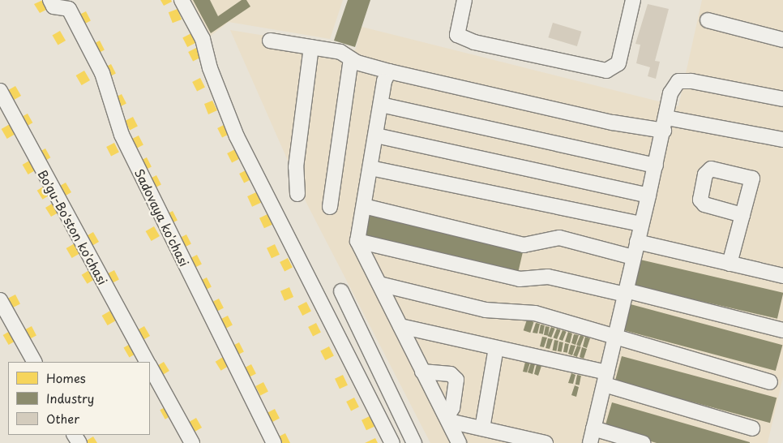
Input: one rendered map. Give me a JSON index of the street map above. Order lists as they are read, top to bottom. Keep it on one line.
{"streets":{"street":["Sadovaya ko'chasi","Bo'gu-Bo'ston ko'chasi"]},"legend":["Homes","Industry","Other"]}
